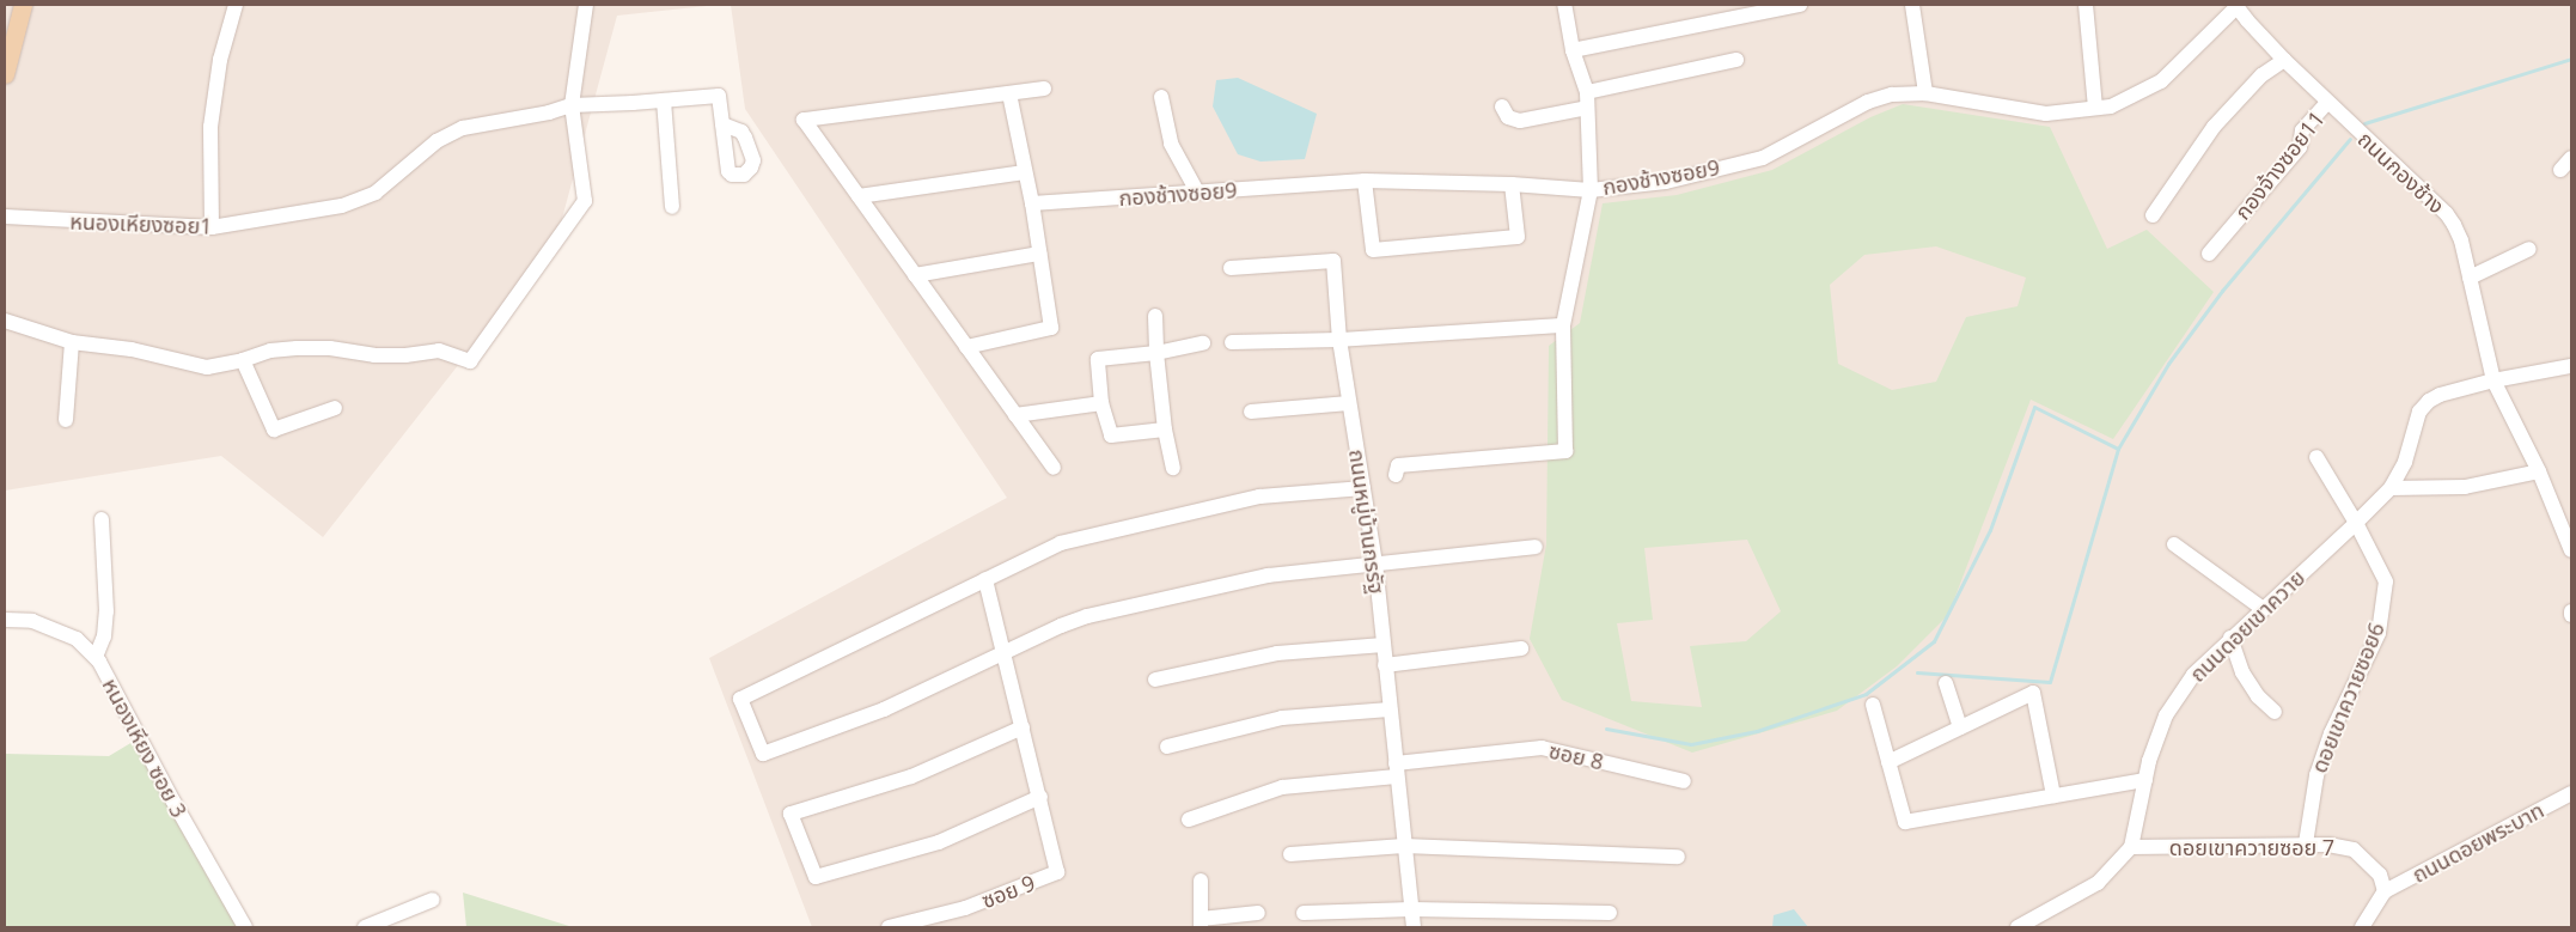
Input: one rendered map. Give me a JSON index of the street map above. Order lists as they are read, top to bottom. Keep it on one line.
{"streets":{"street":["กองจ้างซอย11","ถนนกองช้าง","กองช้างซอย9","หนองเหียงซอย1","ถนนหมู่บ้านกรรัฐ","ถนนดอยเขาควาย","ดอยเขาควายซอย6","หนองเหียง ซอย 3","ซอย 8","ถนนดอยพระบาท","ดอยเขาควายซอย 7","ซอย 9"]},"crossings":[["กองจ้างซอย11","ถนนกองช้าง"],["ถนนกองช้าง","กองช้างซอย9"],["ถนนกองช้าง","ถนนดอยเขาควาย"],["ถนนหมู่บ้านกรรัฐ","ซอย 8"],["ถนนดอยเขาควาย","ดอยเขาควายซอย6"],["ถนนดอยเขาควาย","ดอยเขาควายซอย 7"],["ดอยเขาควายซอย6","ดอยเขาควายซอย 7"],["ถนนดอยพระบาท","ดอยเขาควายซอย 7"]]}
